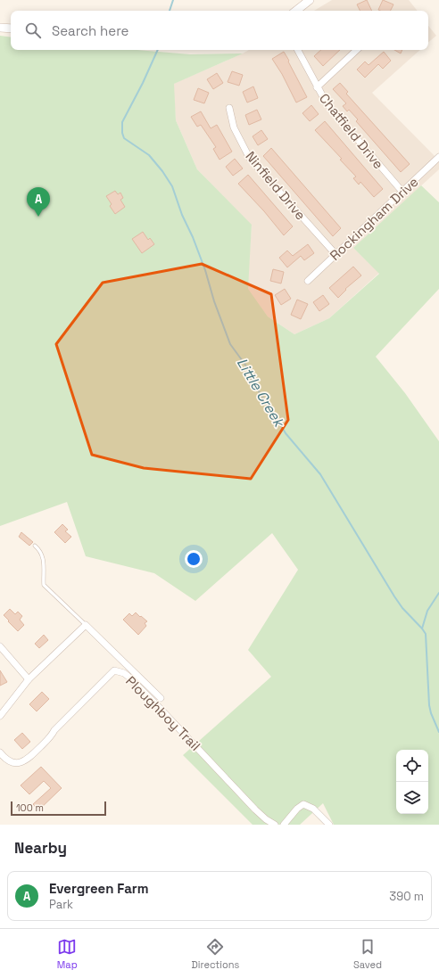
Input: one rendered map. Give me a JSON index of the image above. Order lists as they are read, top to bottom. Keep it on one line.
{"streets":{"street":["Chatfield Drive","Ninfield Drive","Rockingham Drive","Ploughboy Trail"]},"crossings":[["Chatfield Drive","Rockingham Drive"],["Ninfield Drive","Rockingham Drive"]],"water":["Little Creek"],"scale_bar":"100 m","page":{"search":"Search here","pins":"A","scale":"100 m","heading":"Nearby","list":[{"mark":"A","name":"Evergreen Farm","note":"Park","value":"390 m"}],"nav":["Map","Directions","Saved"]}}
